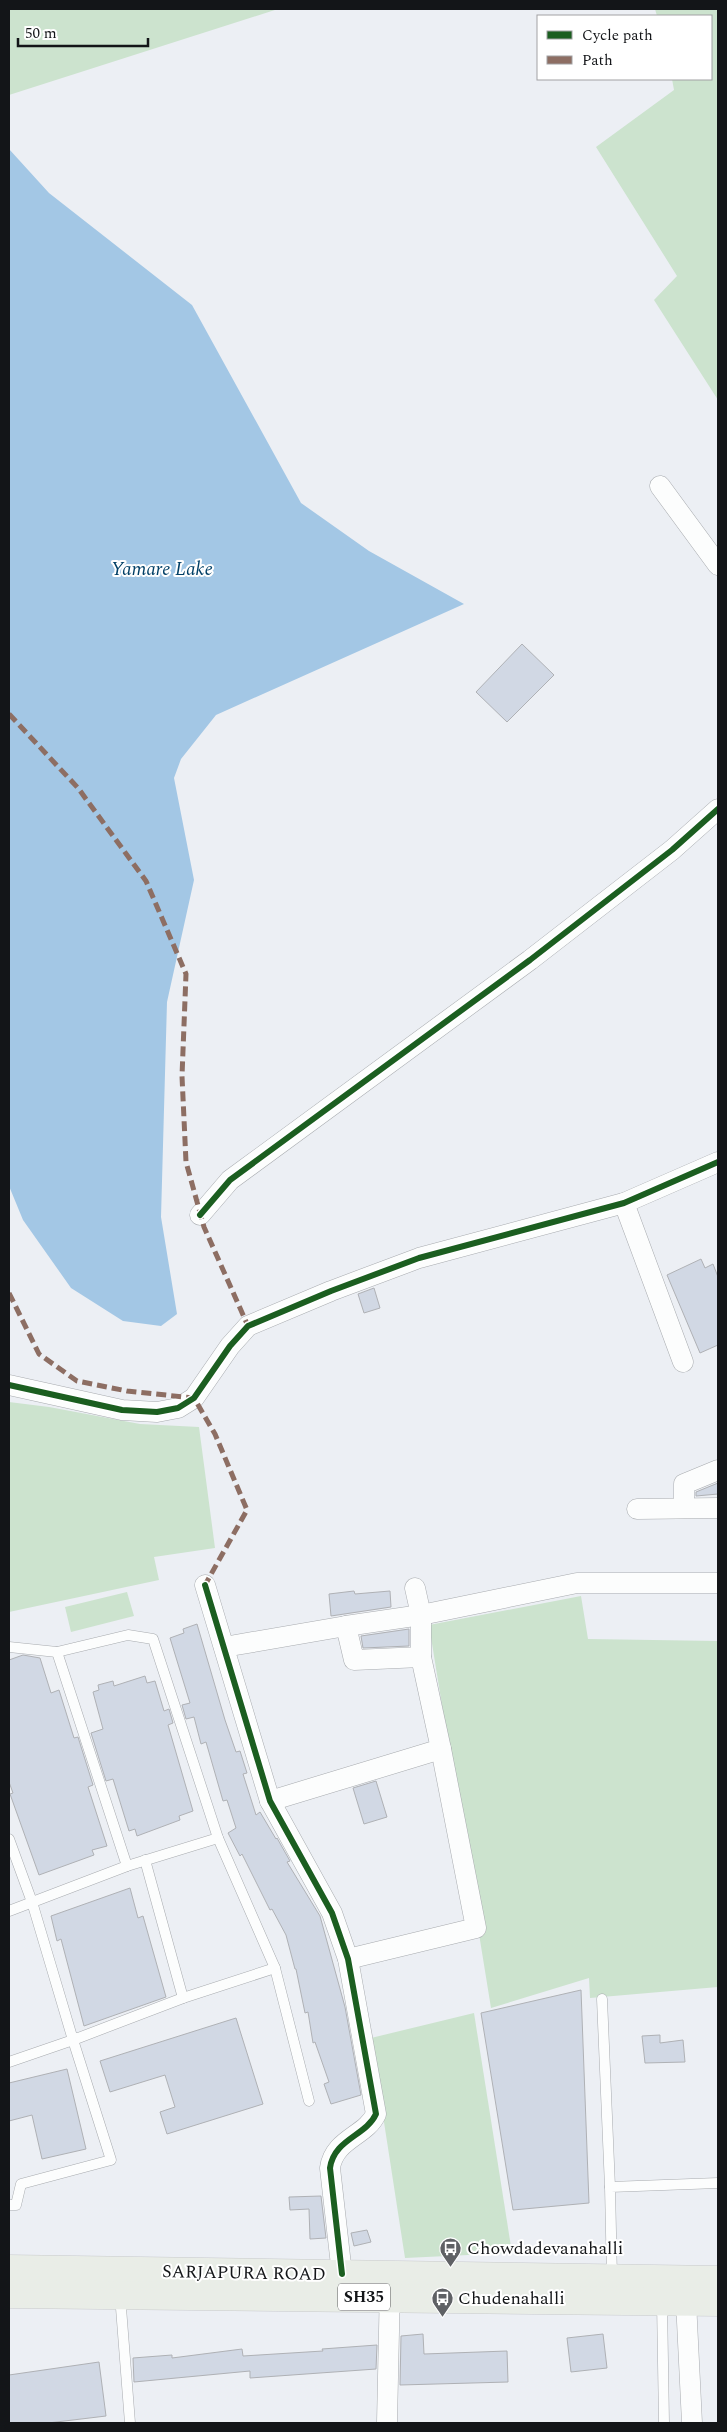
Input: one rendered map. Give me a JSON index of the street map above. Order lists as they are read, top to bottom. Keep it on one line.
{"streets":{"main road":["SARJAPURA ROAD","SH35"]},"water":["Yamare Lake"],"places":{"bus stop":["Chowdadevanahalli","Chudenahalli"]},"legend":["Cycle path","Path"],"scale_bar":"50 m"}
